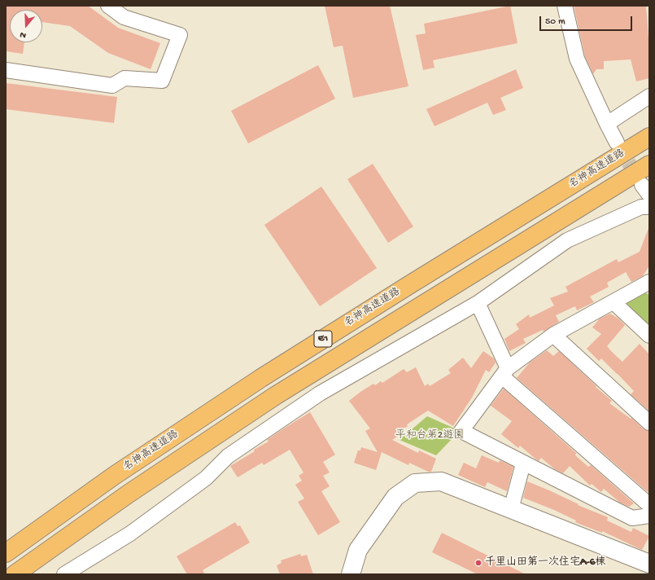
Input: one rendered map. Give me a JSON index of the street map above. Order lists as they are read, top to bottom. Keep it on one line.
{"streets":{"highway":["名神高速道路","E1"]},"parks":["平和台第2遊園"],"places":["千里山田第一次住宅A-6棟"],"scale_bar":"50 m","north":"bottom"}
